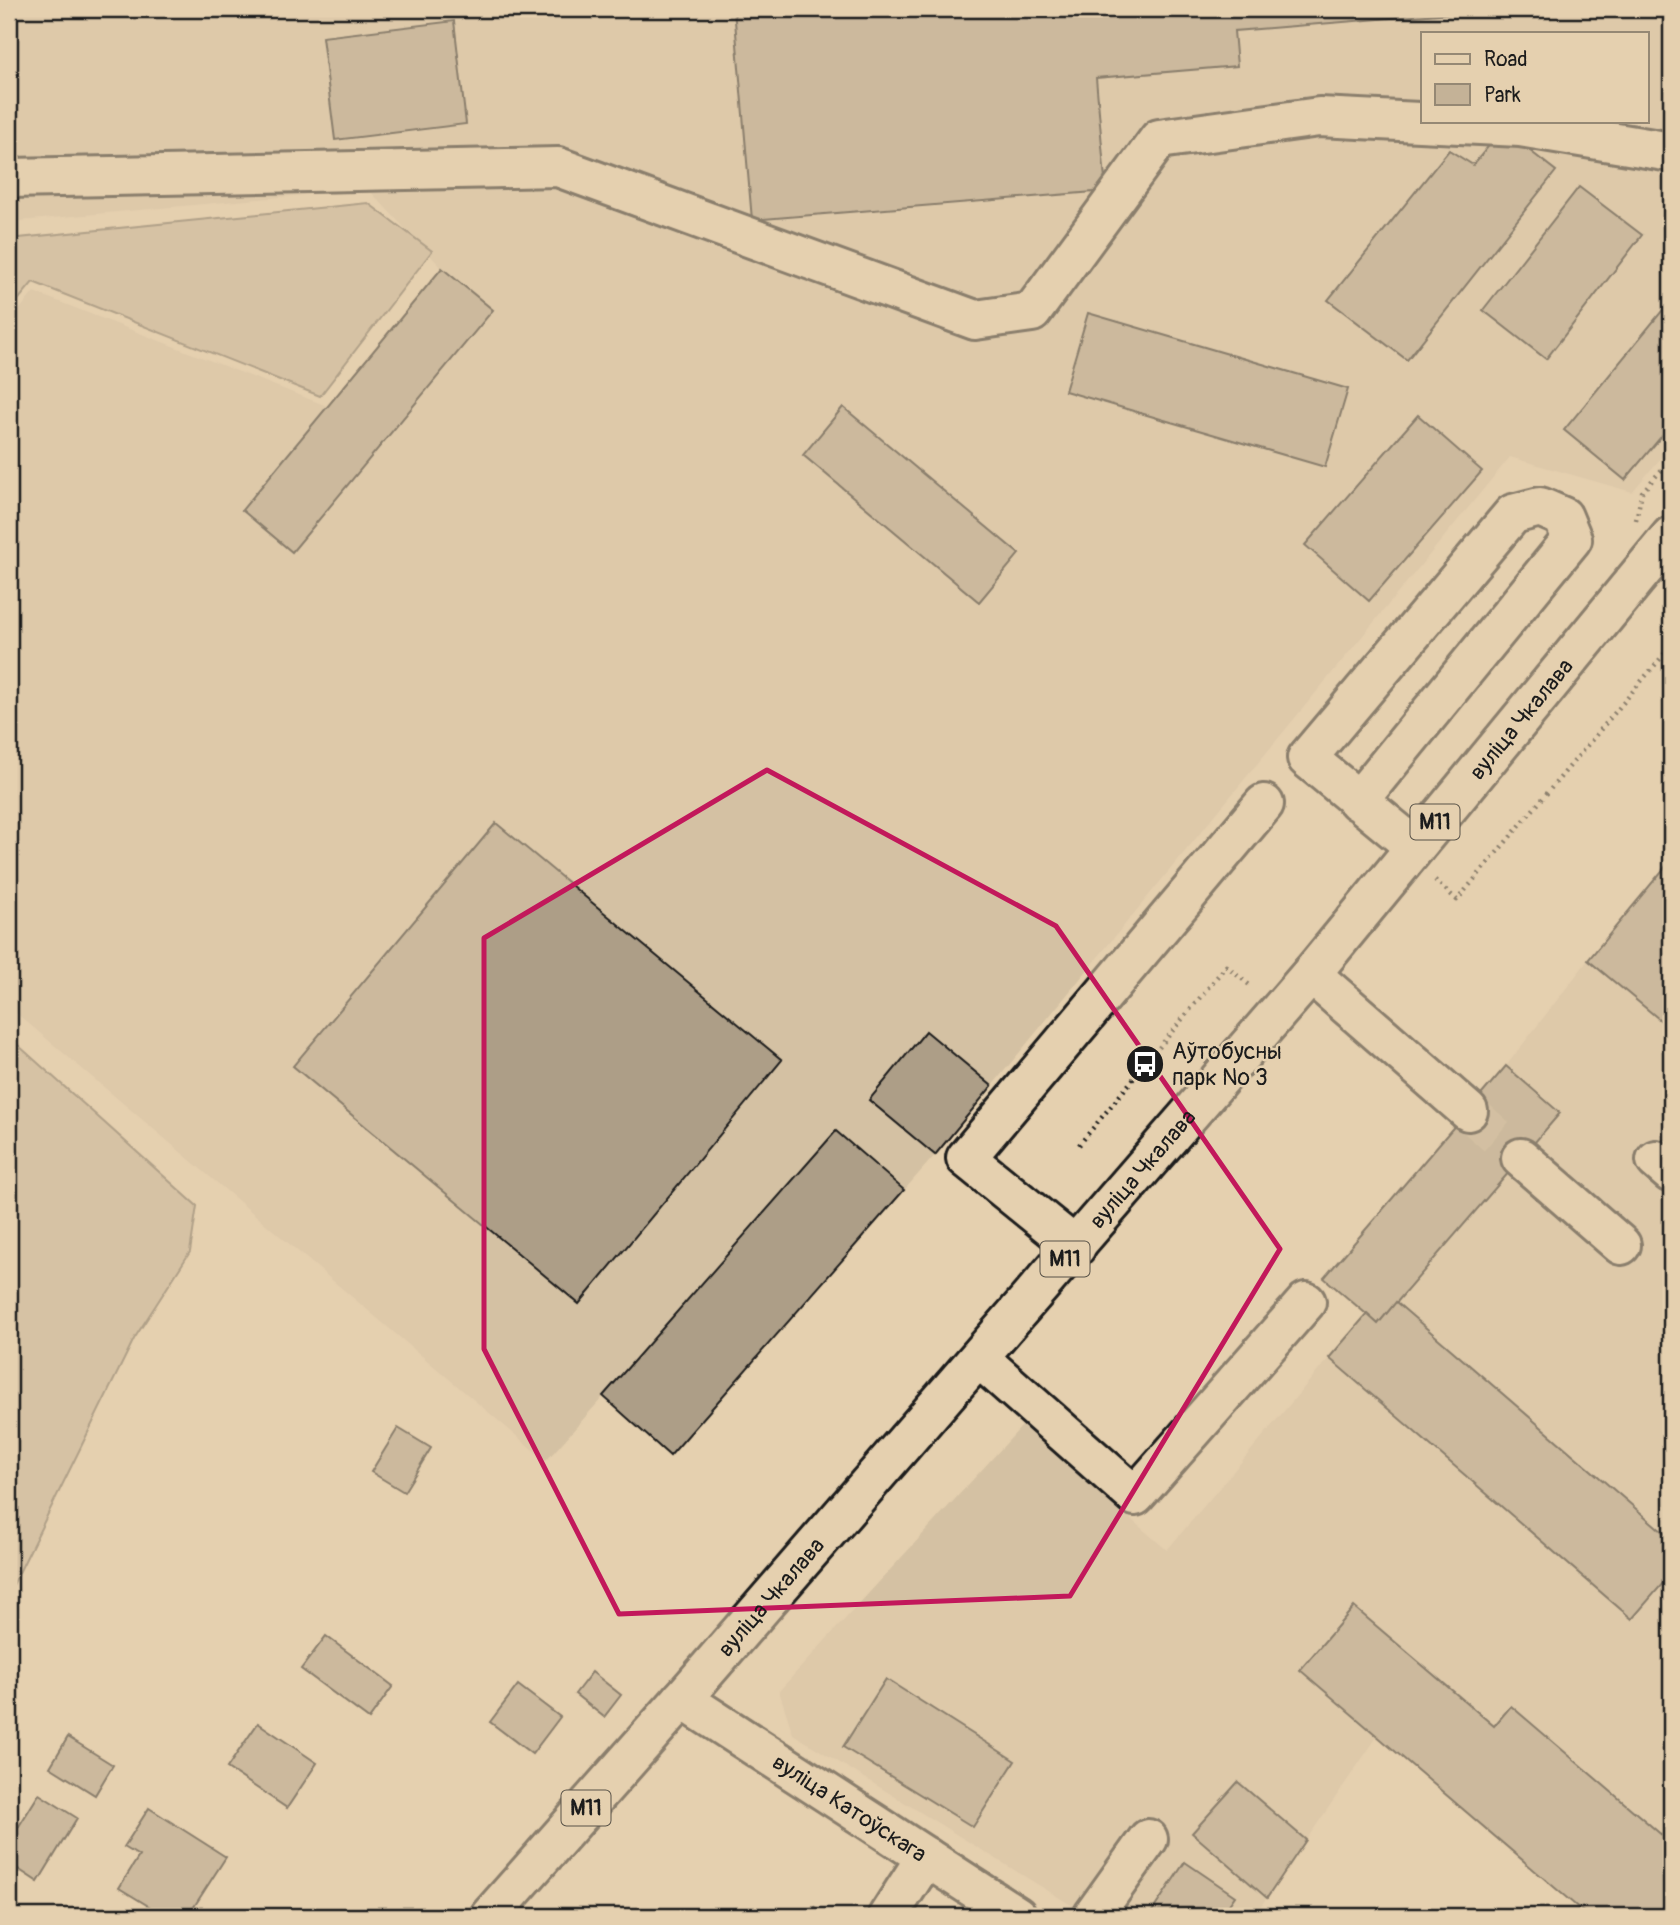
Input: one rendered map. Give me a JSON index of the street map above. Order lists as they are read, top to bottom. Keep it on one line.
{"streets":{"main road":["вуліца Чкалава","М11","вуліца Катоўскага"]},"crossings":[["вуліца Чкалава","вуліца Катоўскага"]],"places":{"bus stop":["Аўтобусны парк № 3"]},"legend":["Road","Park"]}
